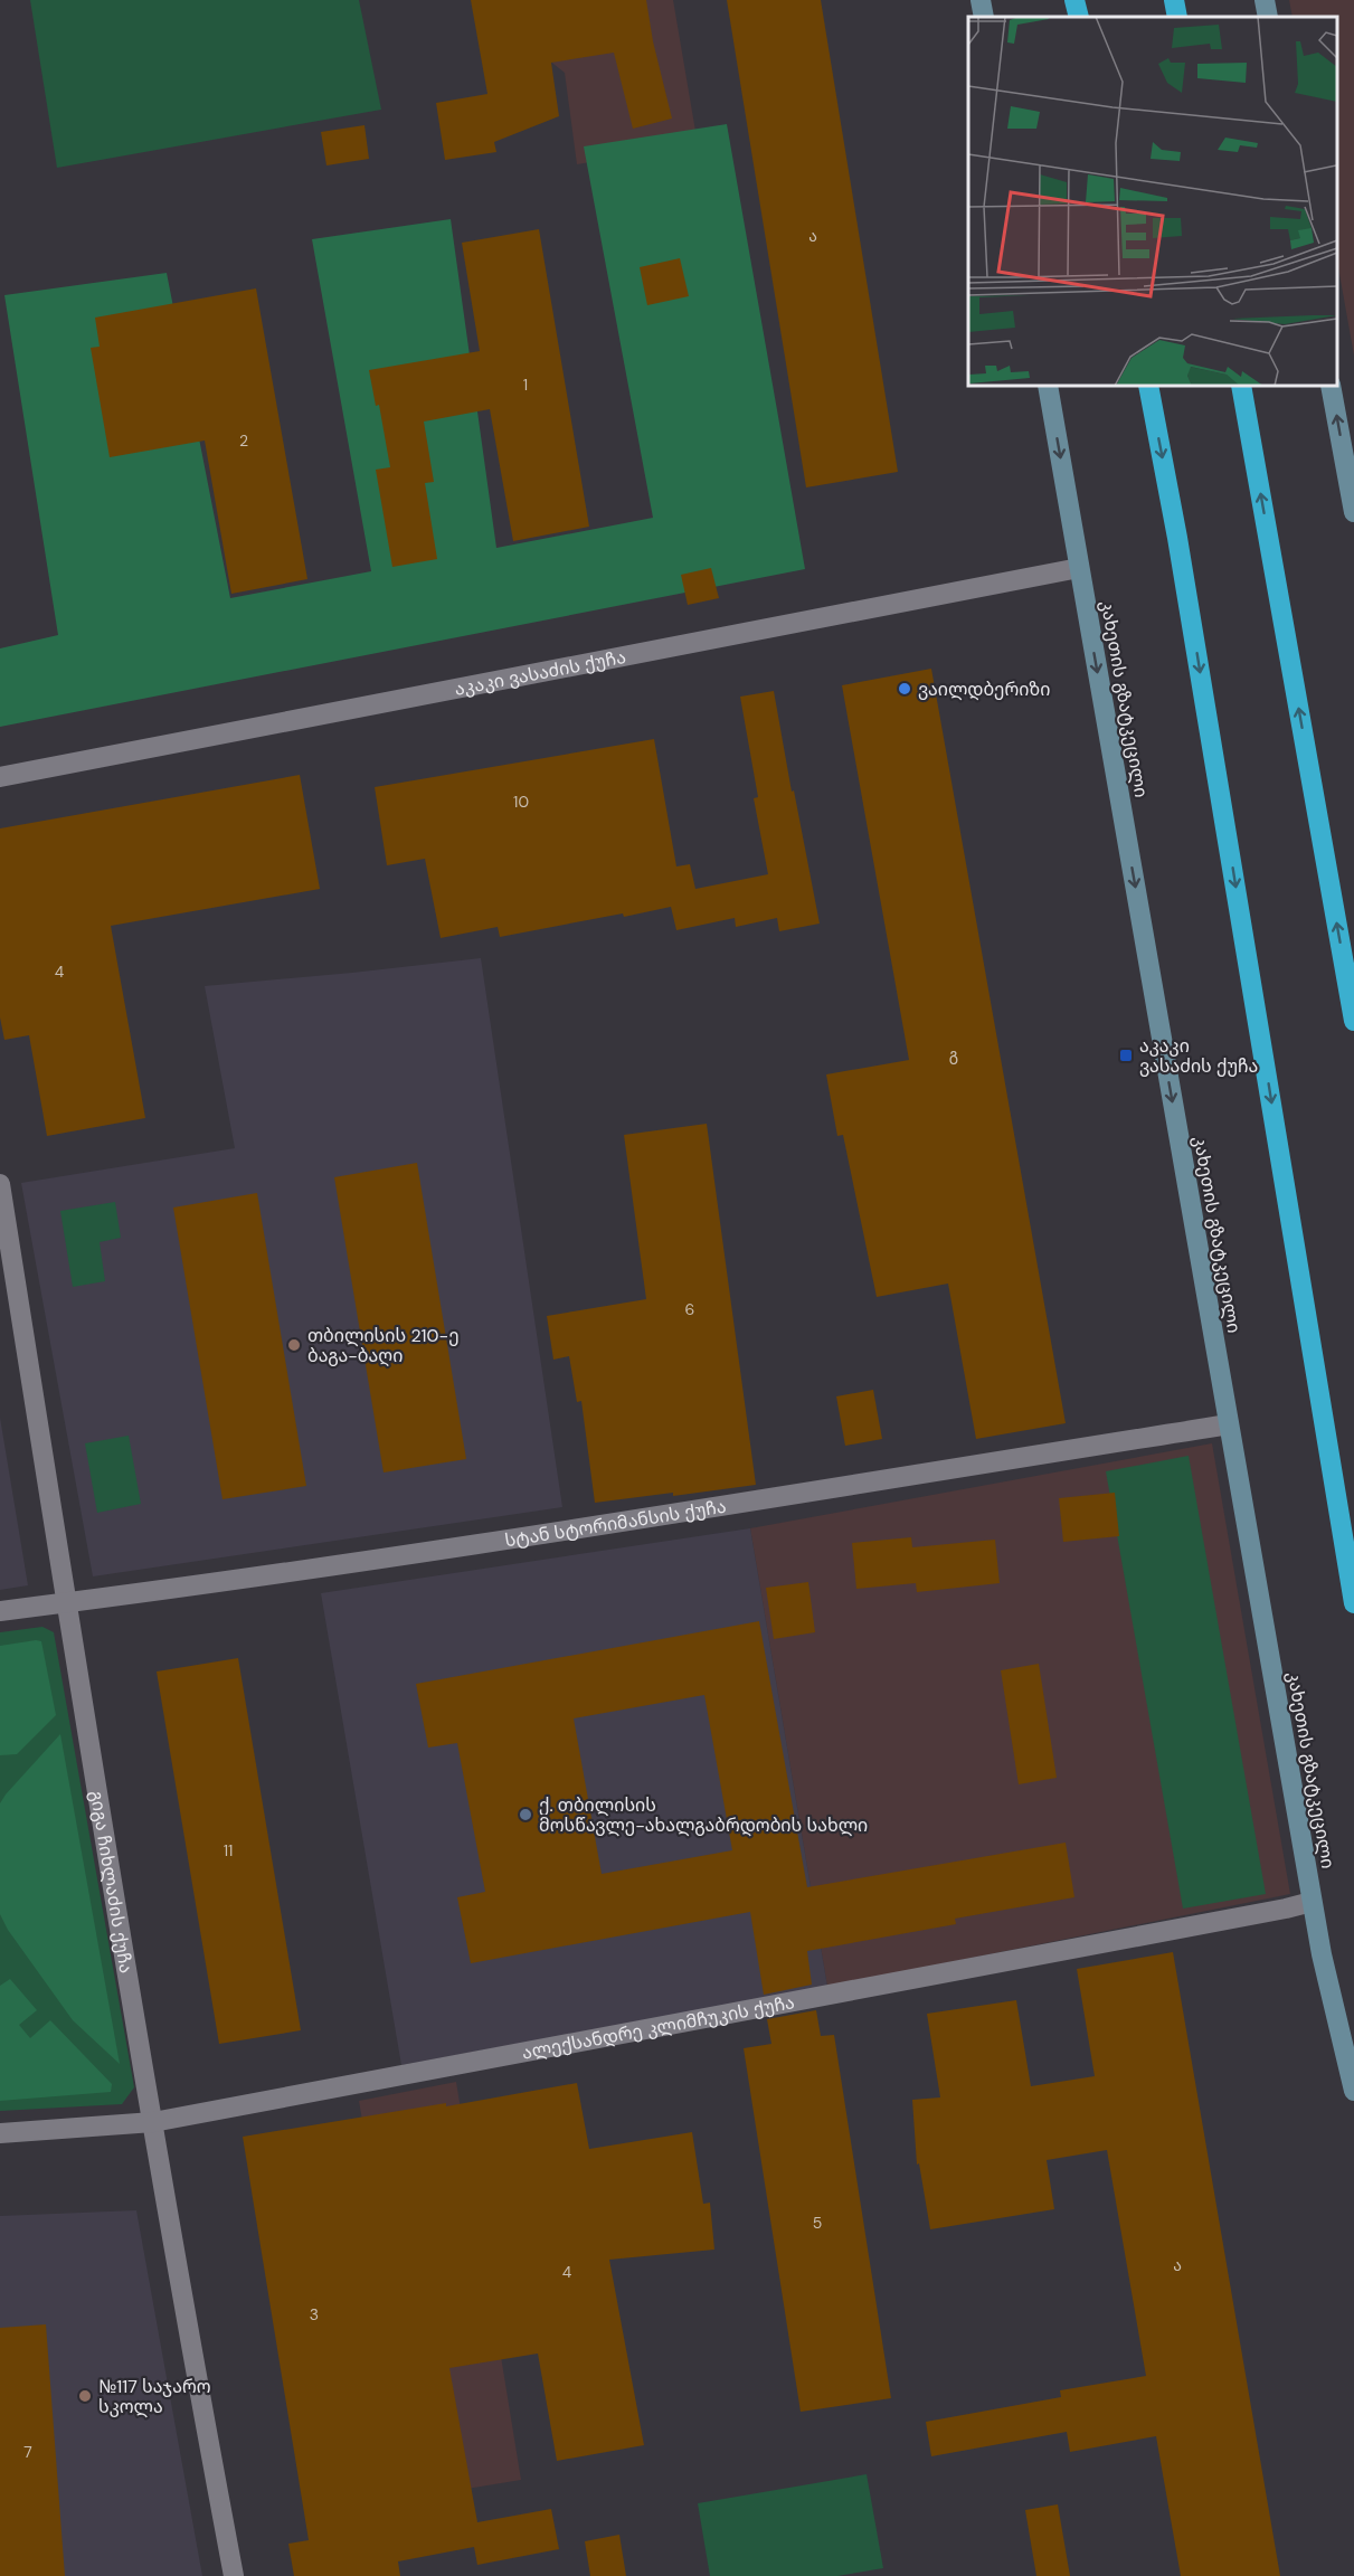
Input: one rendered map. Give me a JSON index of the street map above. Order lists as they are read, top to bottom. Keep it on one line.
{"streets":{"street":["აკაკი ვასაძის ქუჩა","კახეთის გზატკეცილი","სტან სტორიმანსის ქუჩა","გიგა ჩიხლაძის ქუჩა","ალექსანდრე კლიმჩუკის ქუჩა"]},"crossings":[["აკაკი ვასაძის ქუჩა","კახეთის გზატკეცილი"],["კახეთის გზატკეცილი","სტან სტორიმანსის ქუჩა"],["კახეთის გზატკეცილი","ალექსანდრე კლიმჩუკის ქუჩა"],["სტან სტორიმანსის ქუჩა","გიგა ჩიხლაძის ქუჩა"],["გიგა ჩიხლაძის ქუჩა","ალექსანდრე კლიმჩუკის ქუჩა"]],"one_way":["კახეთის გზატკეცილი"],"places":{"other":["ვაილდბერიზი","თბილისის 210-ე ბაგა-ბაღი","ქ. თბილისის მოსწავლე-ახალგაბრდობის სახლი","№117 საჯარო სკოლა"],"transit":["აკაკი ვასაძის ქუჩა"]},"house_numbers":["ა","1","2","10","4","გ","6","11","5","ა","4","3","7"]}
